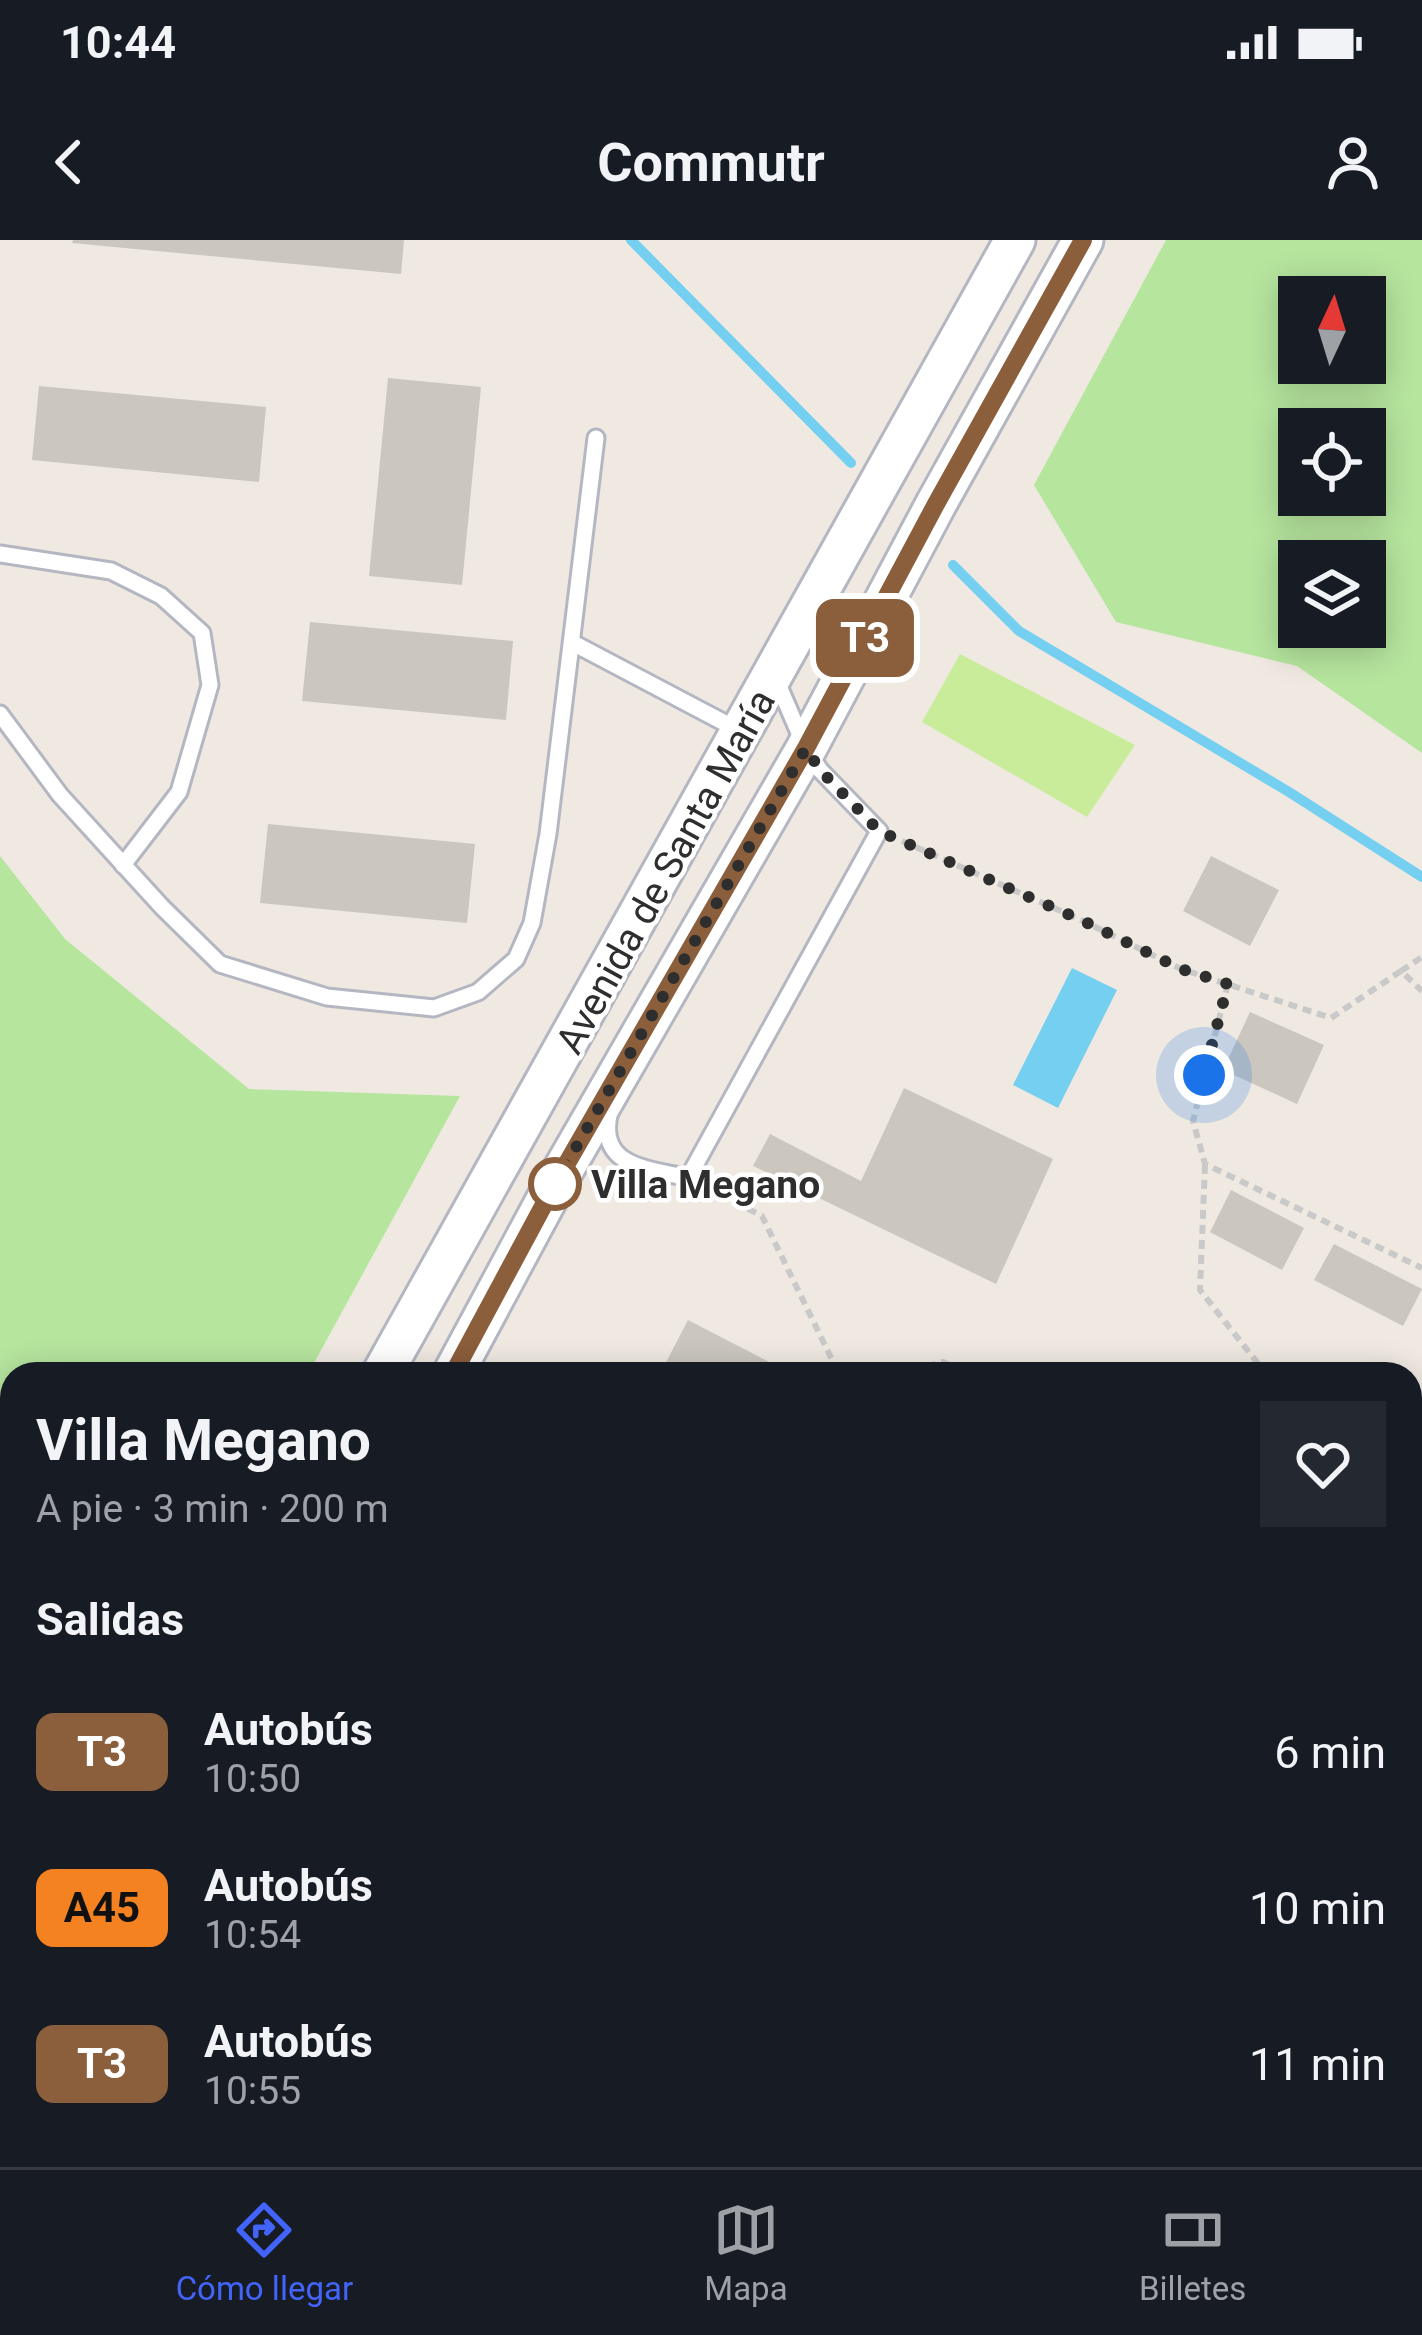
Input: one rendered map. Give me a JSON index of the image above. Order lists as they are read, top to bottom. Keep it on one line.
{"streets":{"street":["Avenida de Santa María"]},"places":["Villa Megano"],"lines":["bus line T3"],"north":"top","page":{"status":"10:44","header":"Commutr","on_map":"T3","heading":[["Villa Megano","A pie · 3 min · 200 m"],"Salidas"],"list":[{"mark":"T3","name":"Autobús","note":"10:50","value":"6 min"},{"mark":"A45","name":"Autobús","note":"10:54","value":"10 min"},{"mark":"T3","name":"Autobús","note":"10:55","value":"11 min"}],"tabs":["Cómo llegar","Mapa","Billetes"]}}
